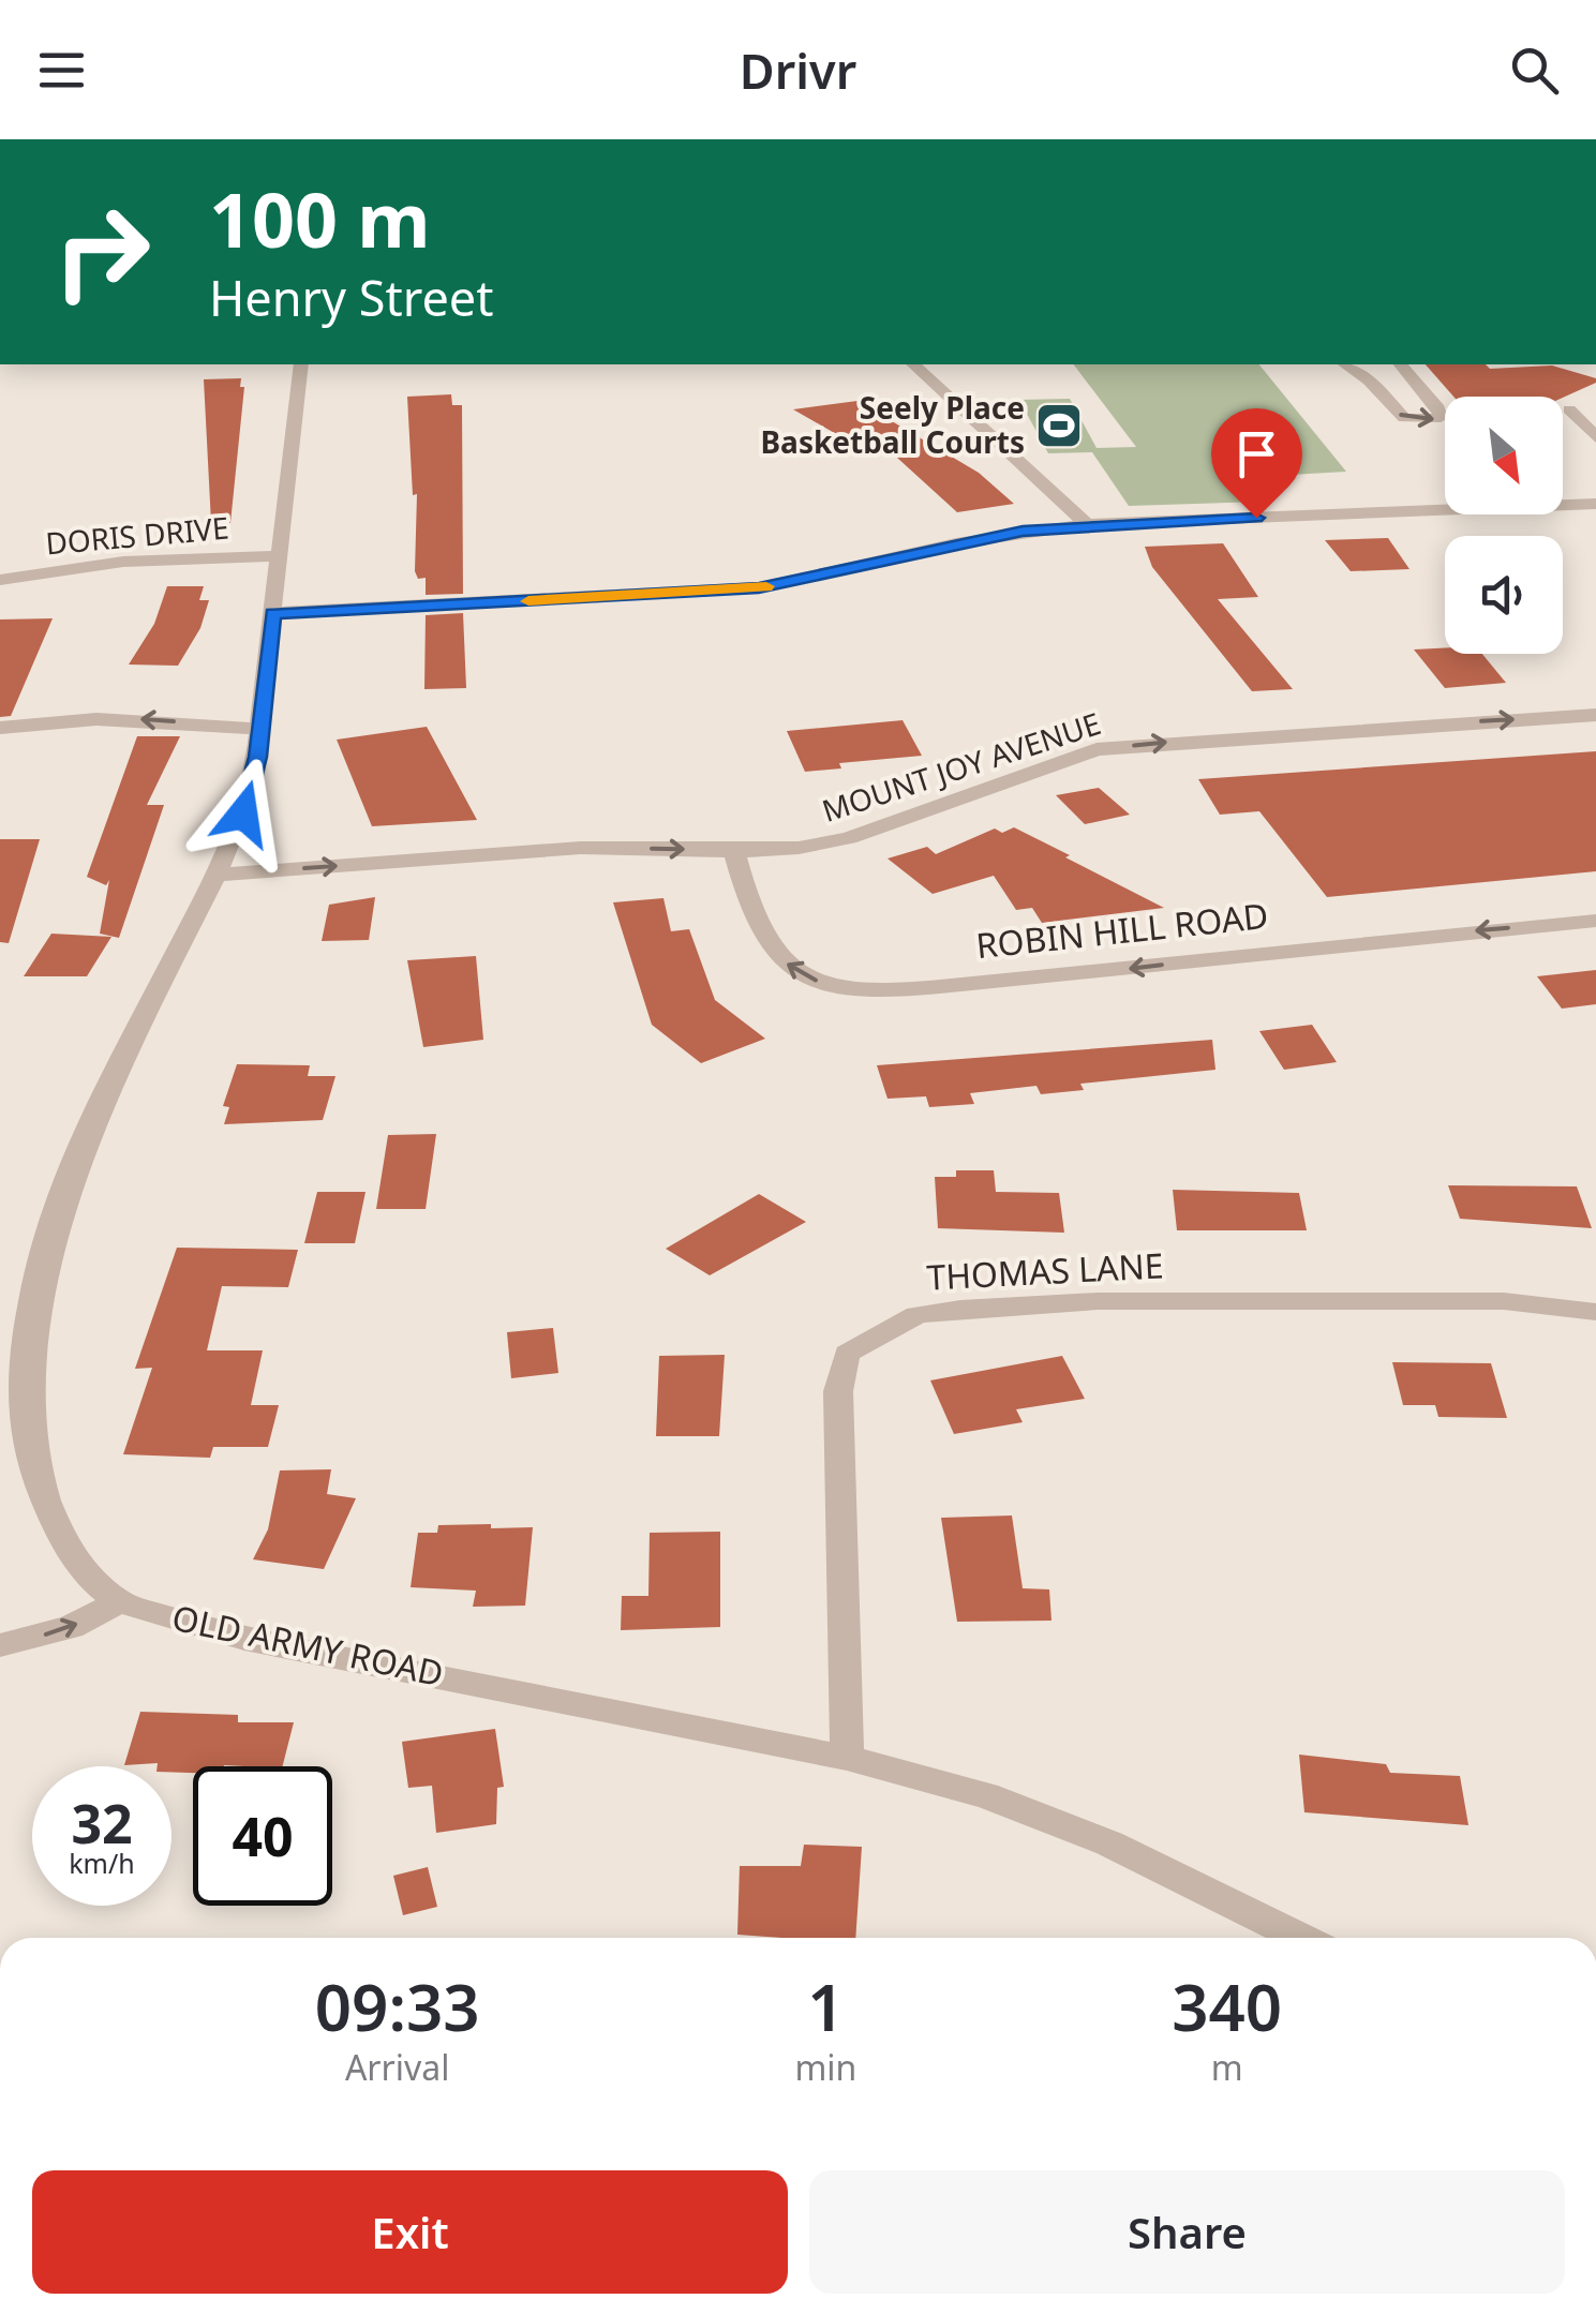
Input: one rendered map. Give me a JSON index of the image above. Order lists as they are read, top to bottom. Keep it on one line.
{"streets":{"street":["DORIS DRIVE","MOUNT JOY AVENUE","ROBIN HILL ROAD","THOMAS LANE","OLD ARMY ROAD"]},"crossings":[["DORIS DRIVE","OLD ARMY ROAD"],["MOUNT JOY AVENUE","ROBIN HILL ROAD"],["MOUNT JOY AVENUE","OLD ARMY ROAD"],["THOMAS LANE","OLD ARMY ROAD"]],"one_way":["ROBIN HILL ROAD"],"places":{"sports":["Seely Place Basketball Courts"]},"north":"bottom right","page":{"header":"Drivr","turn":["100 m","Henry Street"],"speed":"32 km/h","limit":"40","eta":["09:33","Arrival","1","min","340","m"],"buttons":["Exit","Share"]}}
